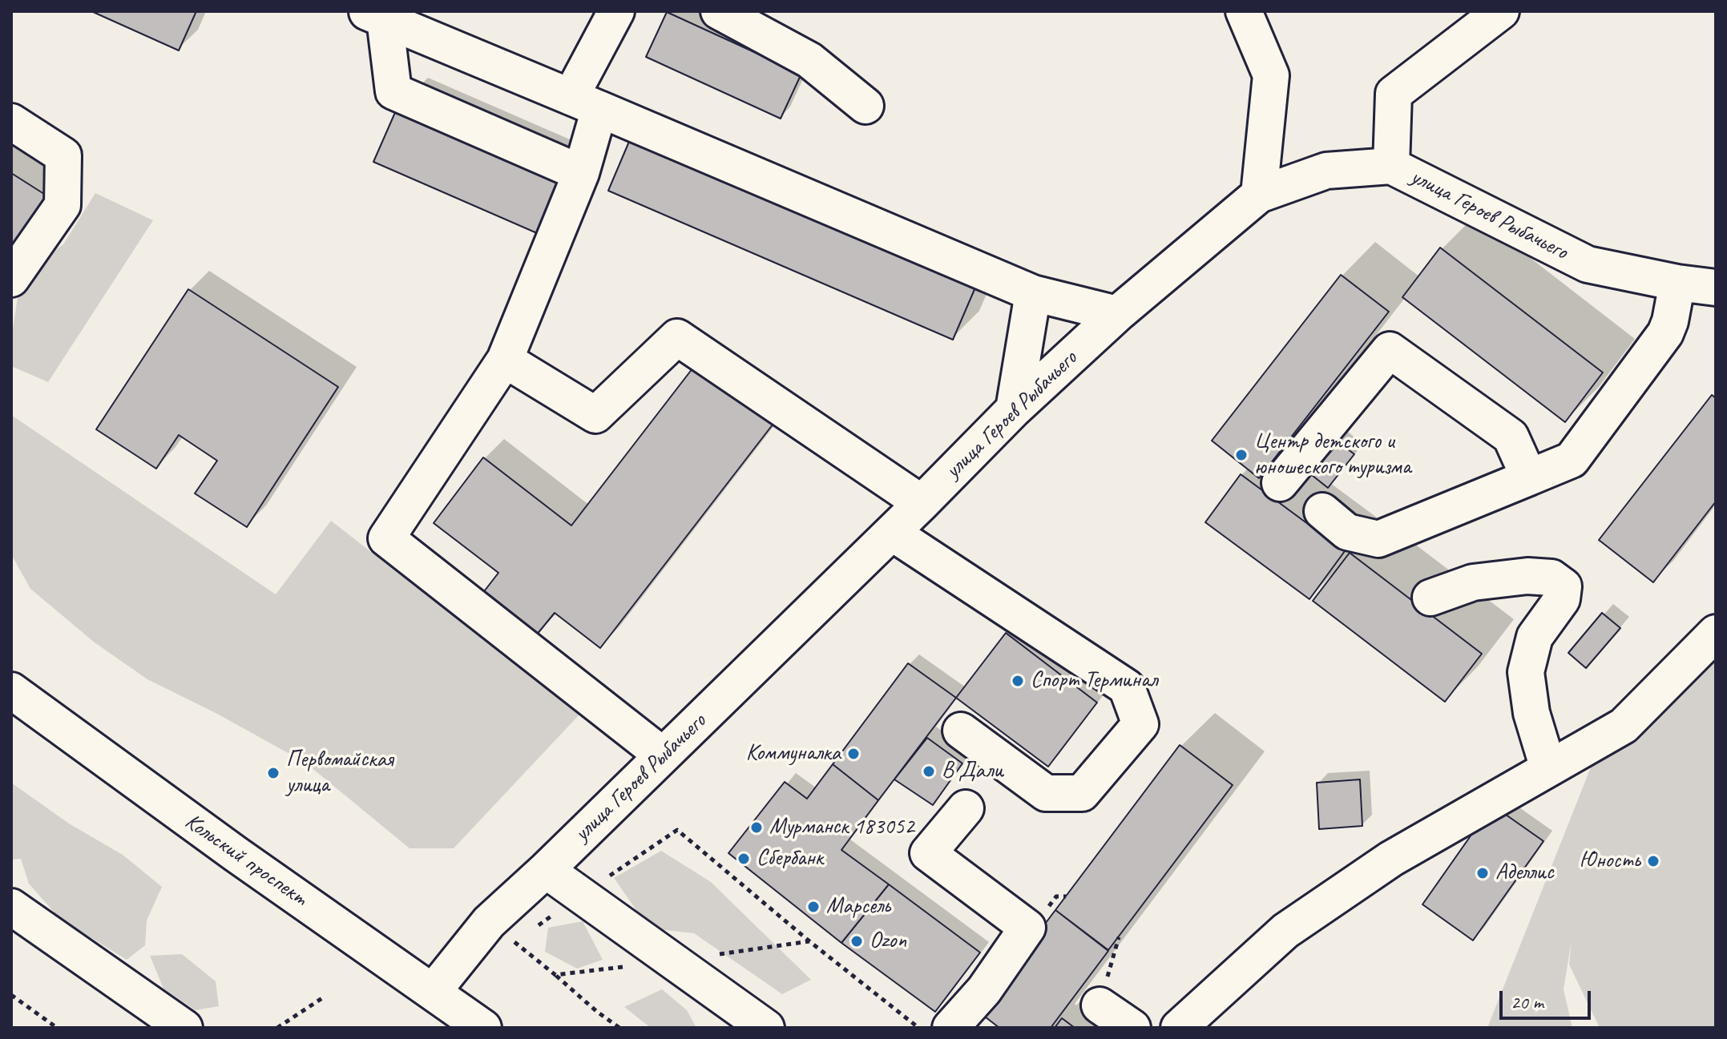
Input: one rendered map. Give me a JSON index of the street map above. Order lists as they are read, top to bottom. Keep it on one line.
{"streets":{"street":["улица Героев Рыбачьего","Кольский проспект"]},"crossings":[["улица Героев Рыбачьего","Кольский проспект"]],"places":["Центр детского и юношеского туризма","Спорт Терминал","Коммуналка","В Дали","Первомайская улица","Мурманск 183052","Сбербанк","Юность","Аделлис","Марсель","Ozon"],"scale_bar":"20 m"}
